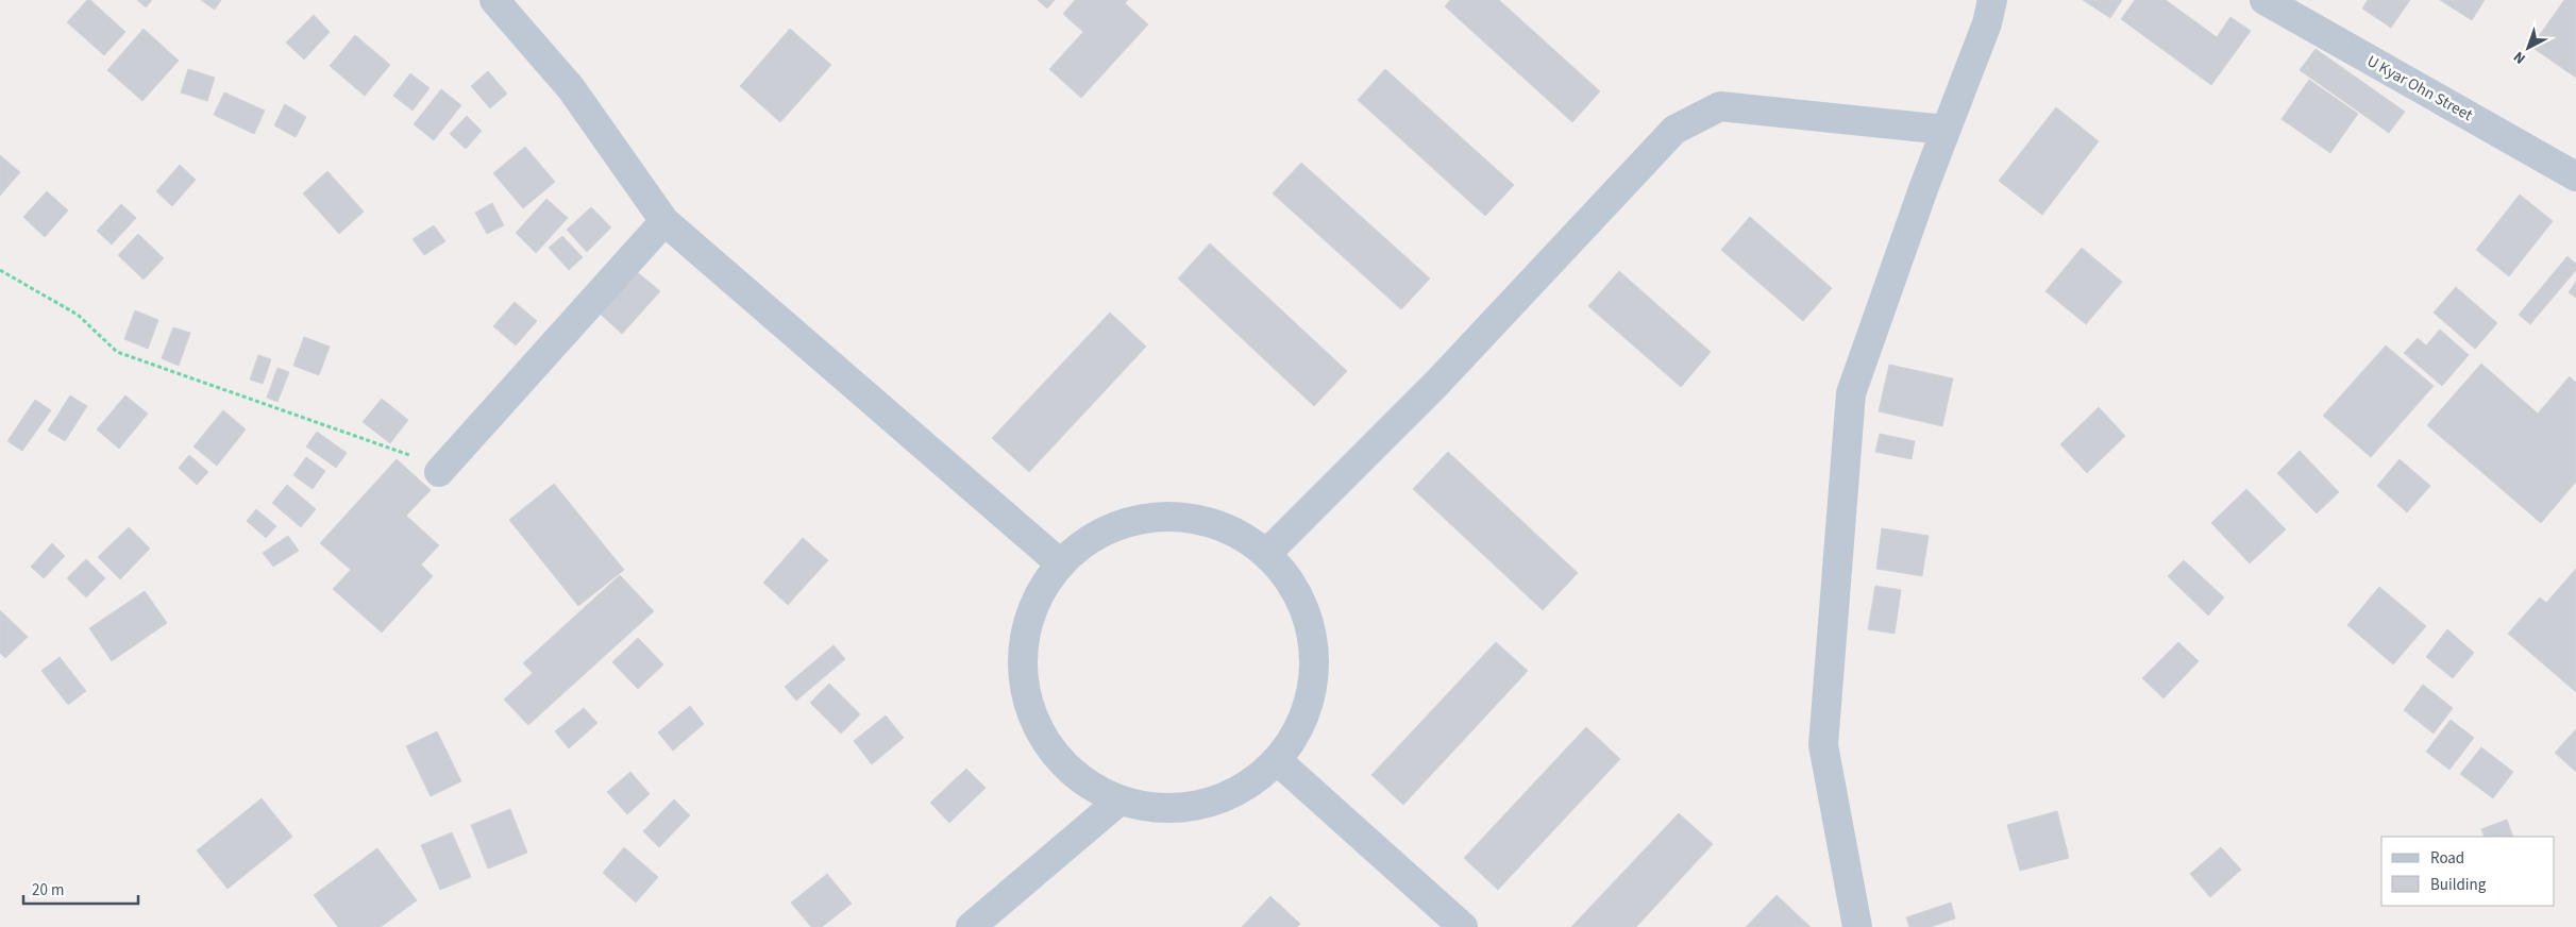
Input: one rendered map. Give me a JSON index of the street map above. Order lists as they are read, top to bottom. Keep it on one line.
{"streets":{"street":["U Kyar Ohn Street"]},"legend":["Road","Building"],"scale_bar":"20 m","north":"bottom left"}
